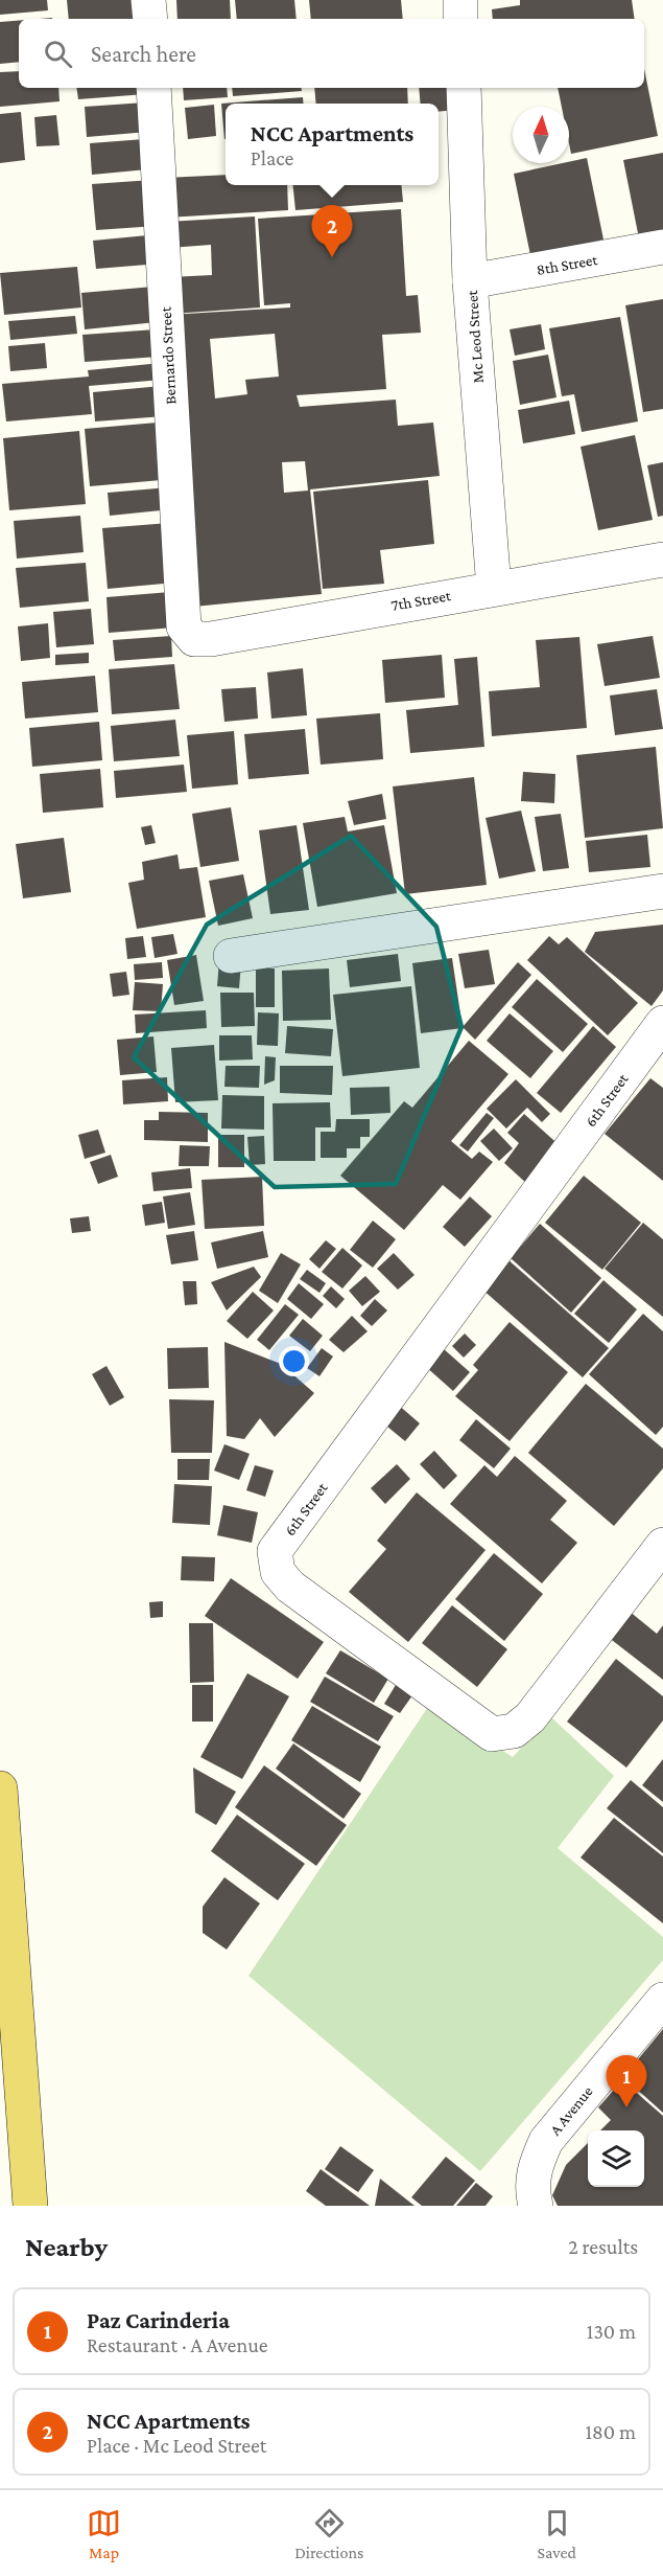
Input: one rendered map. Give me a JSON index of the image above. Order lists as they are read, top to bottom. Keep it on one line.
{"streets":{"street":["8th Street","Mc Leod Street","Bernardo Street","7th Street","6th Street","A Avenue"]},"crossings":[["8th Street","Mc Leod Street"],["Mc Leod Street","7th Street"],["Bernardo Street","7th Street"]],"north":"top","page":{"search":"Search here","popup":["NCC Apartments","Place"],"pins":["2","1"],"heading":["Nearby","2 results"],"list":[{"mark":"1","name":"Paz Carinderia","note":"Restaurant · A Avenue","value":"130 m"},{"mark":"2","name":"NCC Apartments","note":"Place · Mc Leod Street","value":"180 m"}],"nav":["Map","Directions","Saved"]}}
